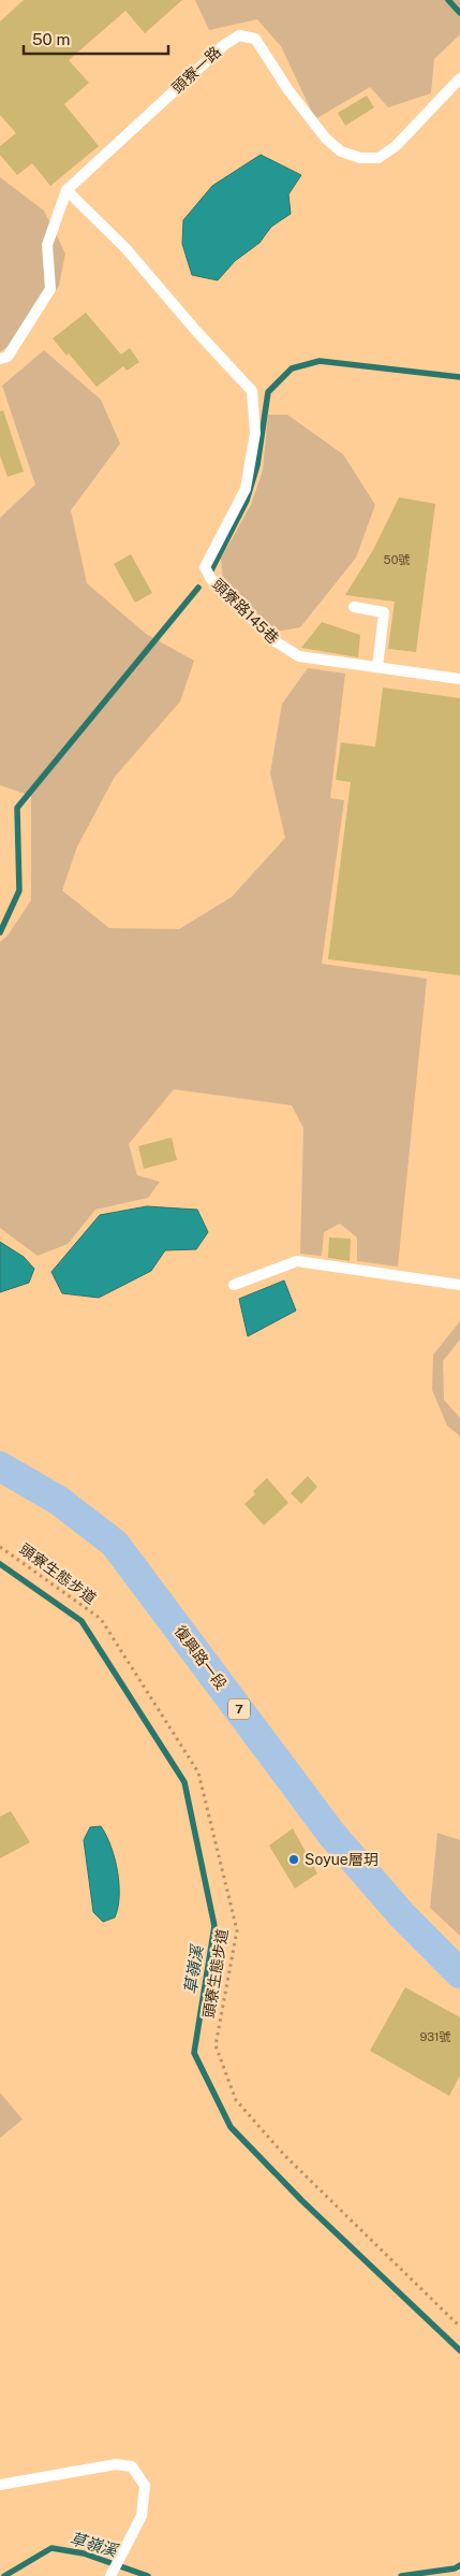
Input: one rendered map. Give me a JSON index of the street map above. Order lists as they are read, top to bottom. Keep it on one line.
{"streets":{"main road":["復興路一段","7"],"lane":["頭寮一路","頭寮路145巷"],"path":["頭寮生態步道"]},"crossings":[["頭寮一路","頭寮路145巷"]],"water":["草嶺溪"],"places":["Soyue層玥"],"house_numbers":["50號","931號"],"scale_bar":"50 m"}
